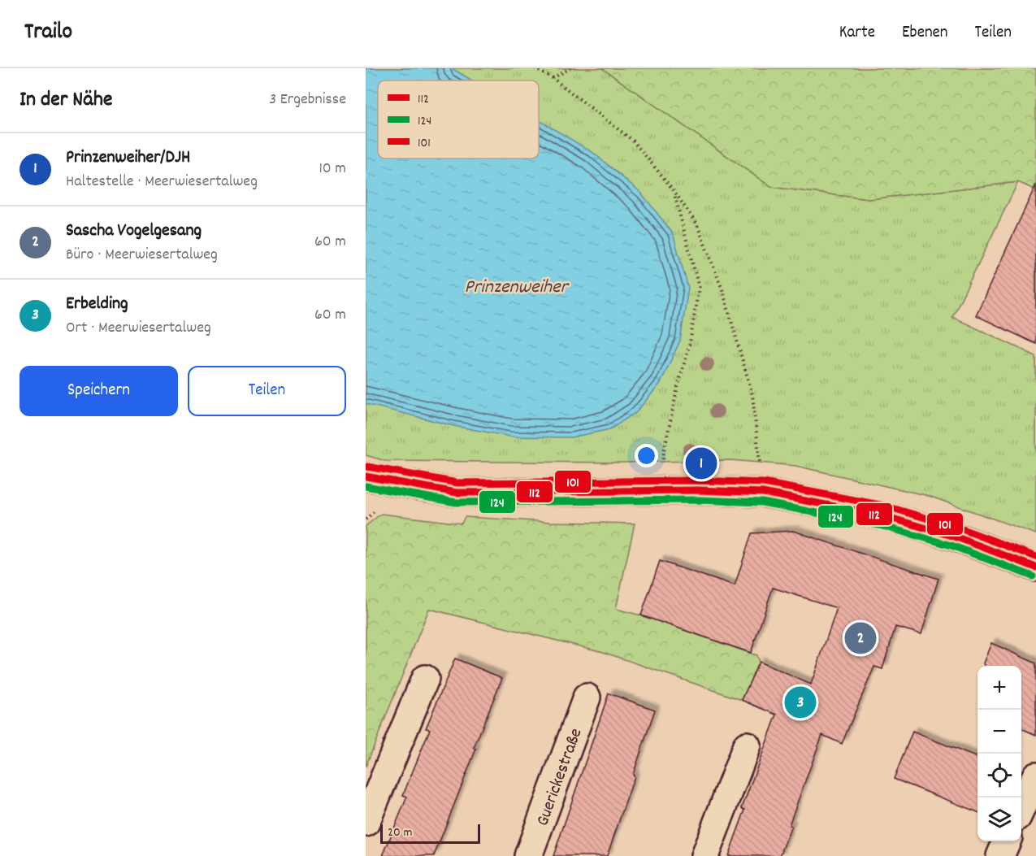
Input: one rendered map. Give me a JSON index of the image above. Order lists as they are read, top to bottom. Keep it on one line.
{"streets":{"street":["Guerickestraße"]},"water":["Prinzenweiher"],"lines":["transit line 101","transit line 112","transit line 124"],"legend":["112","124","101"],"scale_bar":"20 m","page":{"header":"Trailo","nav":["Karte","Ebenen","Teilen"],"heading":["In der Nähe","3 Ergebnisse"],"list":[{"mark":"1","name":"Prinzenweiher/DJH","note":"Haltestelle · Meerwiesertalweg","value":"10 m"},{"mark":"2","name":"Sascha Vogelgesang","note":"Büro · Meerwiesertalweg","value":"60 m"},{"mark":"3","name":"Erbelding","note":"Ort · Meerwiesertalweg","value":"60 m"}],"buttons":["Speichern","Teilen"],"pins":["1","2","3"],"map_buttons":["+","−"],"scale":"20 m"}}
